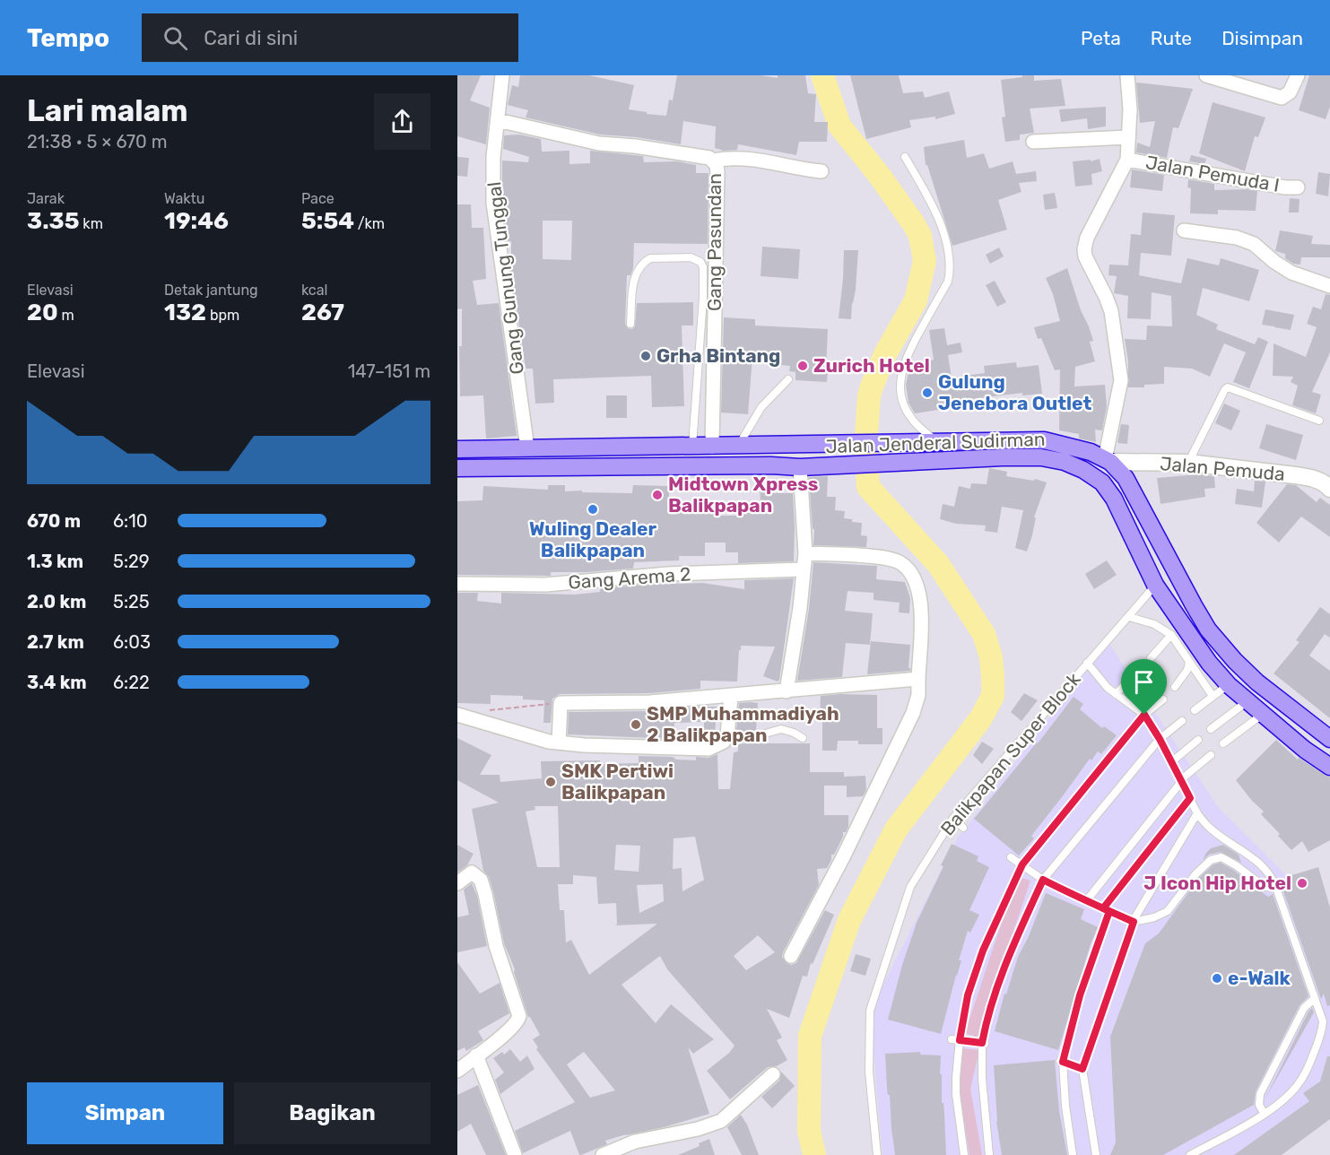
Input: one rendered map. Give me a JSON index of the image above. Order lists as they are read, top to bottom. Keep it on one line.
{"streets":{"highway":["Jalan Jenderal Sudirman"],"street":["Jalan Pemuda I","Gang Pasundan","Gang Gunung Tunggal","Jalan Pemuda","Gang Arema 2"],"lane":["Balikpapan Super Block"]},"crossings":[["Gang Pasundan","Gang Gunung Tunggal"],["Gang Pasundan","Jalan Jenderal Sudirman"],["Gang Gunung Tunggal","Jalan Jenderal Sudirman"],["Jalan Jenderal Sudirman","Jalan Pemuda"],["Jalan Jenderal Sudirman","Balikpapan Super Block"]],"places":["Grha Bintang","Zurich Hotel","Gulung Jenebora Outlet","Midtown Xpress Balikpapan","Wuling Dealer Balikpapan","SMP Muhammadiyah 2 Balikpapan","SMK Pertiwi Balikpapan","J Icon Hip Hotel","e-Walk"],"page":{"header":"Tempo","search":"Cari di sini","nav":["Peta","Rute","Disimpan"],"heading":["Lari malam","21:38 · 5 × 670 m"],"stats":[["Jarak","3.35 km"],["Waktu","19:46"],["Pace","5:54 /km"],["Elevasi","20 m"],["Detak jantung","132 bpm"],["kcal","267"]],"chart":["Elevasi","147–151 m"],"list":[{"name":"670 m","note":"6:10"},{"name":"1.3 km","note":"5:29"},{"name":"2.0 km","note":"5:25"},{"name":"2.7 km","note":"6:03"},{"name":"3.4 km","note":"6:22"}],"buttons":["Simpan","Bagikan"]}}
